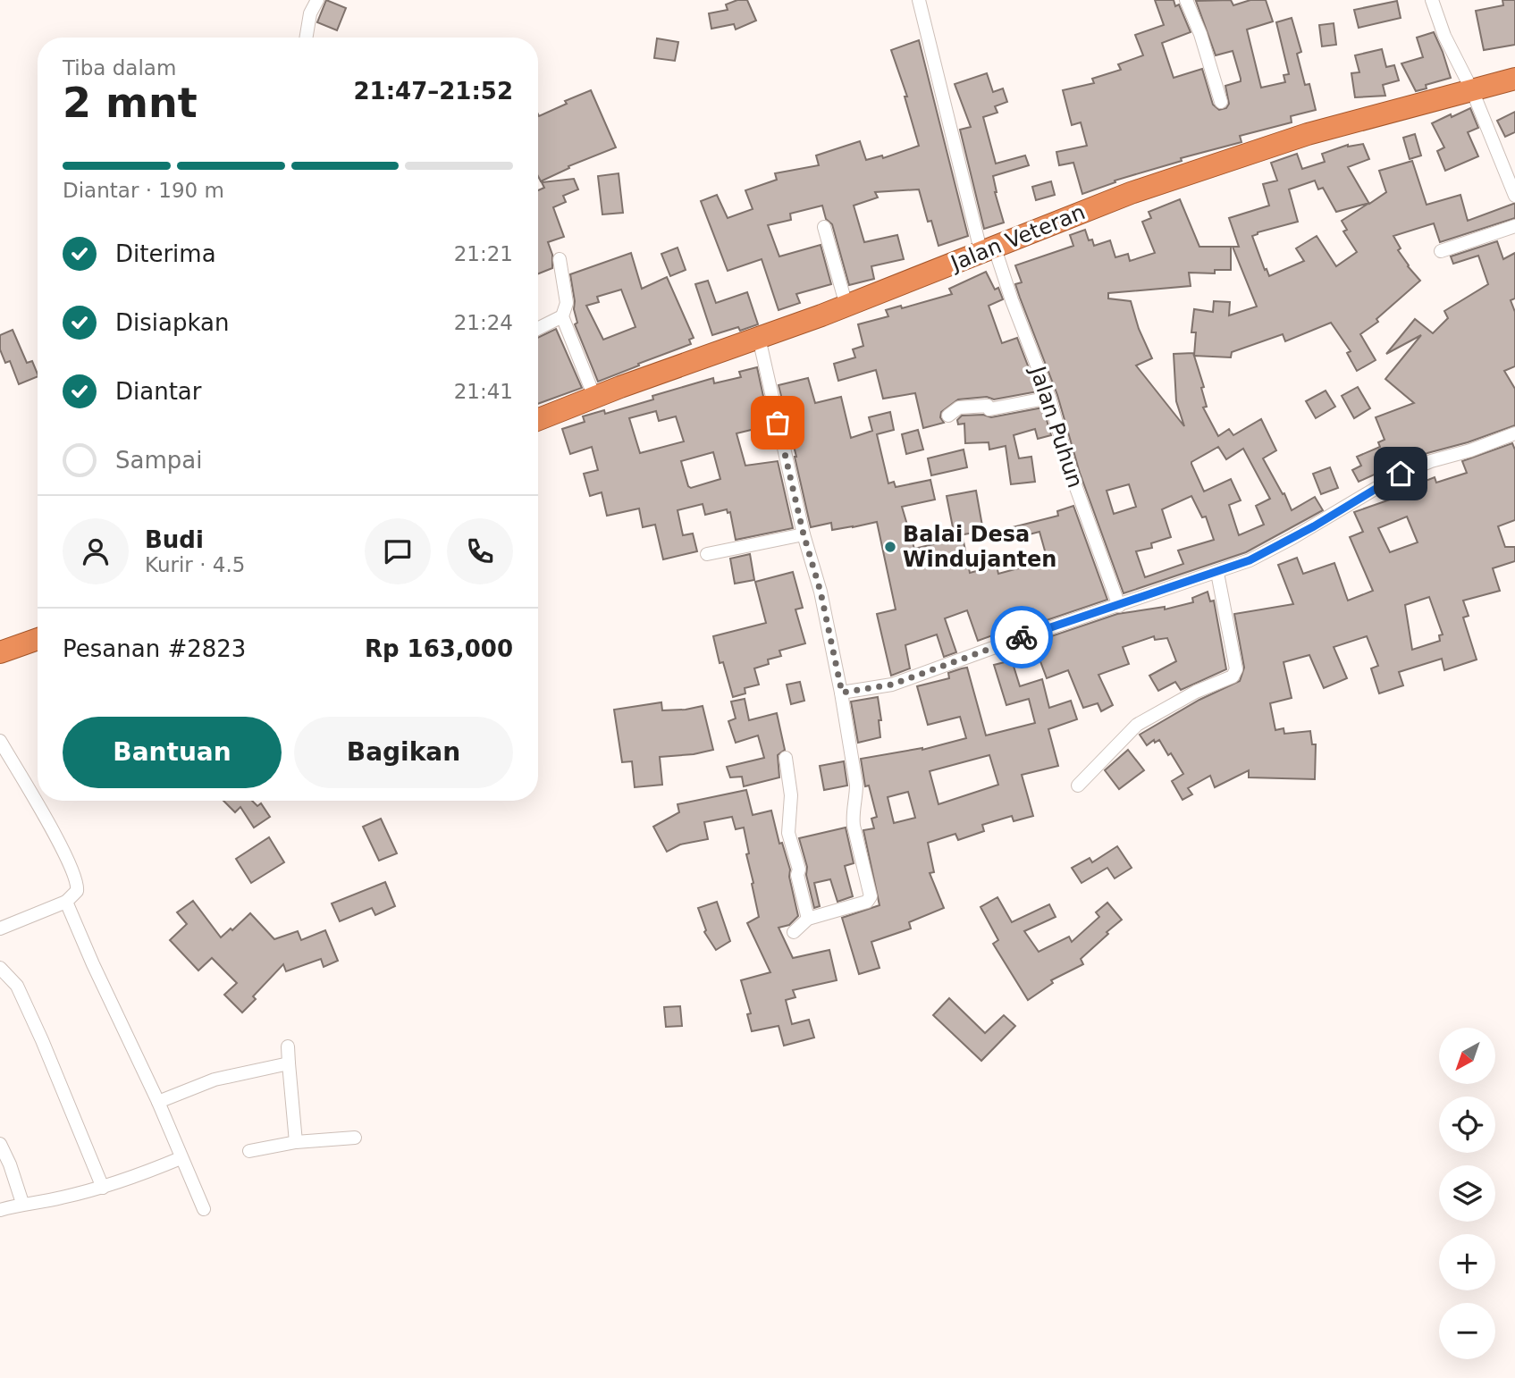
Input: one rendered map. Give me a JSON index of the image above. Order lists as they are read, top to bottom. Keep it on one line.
{"streets":{"highway":["Jalan Veteran"],"street":["Jalan Puhun"]},"crossings":[["Jalan Veteran","Jalan Puhun"]],"places":["Balai Desa Windujanten"],"north":"bottom left","page":{"heading":["2 mnt","Tiba dalam","21:47–21:52"],"panel":["Budi","Kurir · 4.5","Pesanan #2823","Rp 163,000"],"bar":"Diantar · 190 m","list":[["Diterima","21:21"],["Disiapkan","21:24"],["Diantar","21:41"],"Sampai"],"buttons":["Bantuan","Bagikan"],"map_buttons":["+","−"]}}
